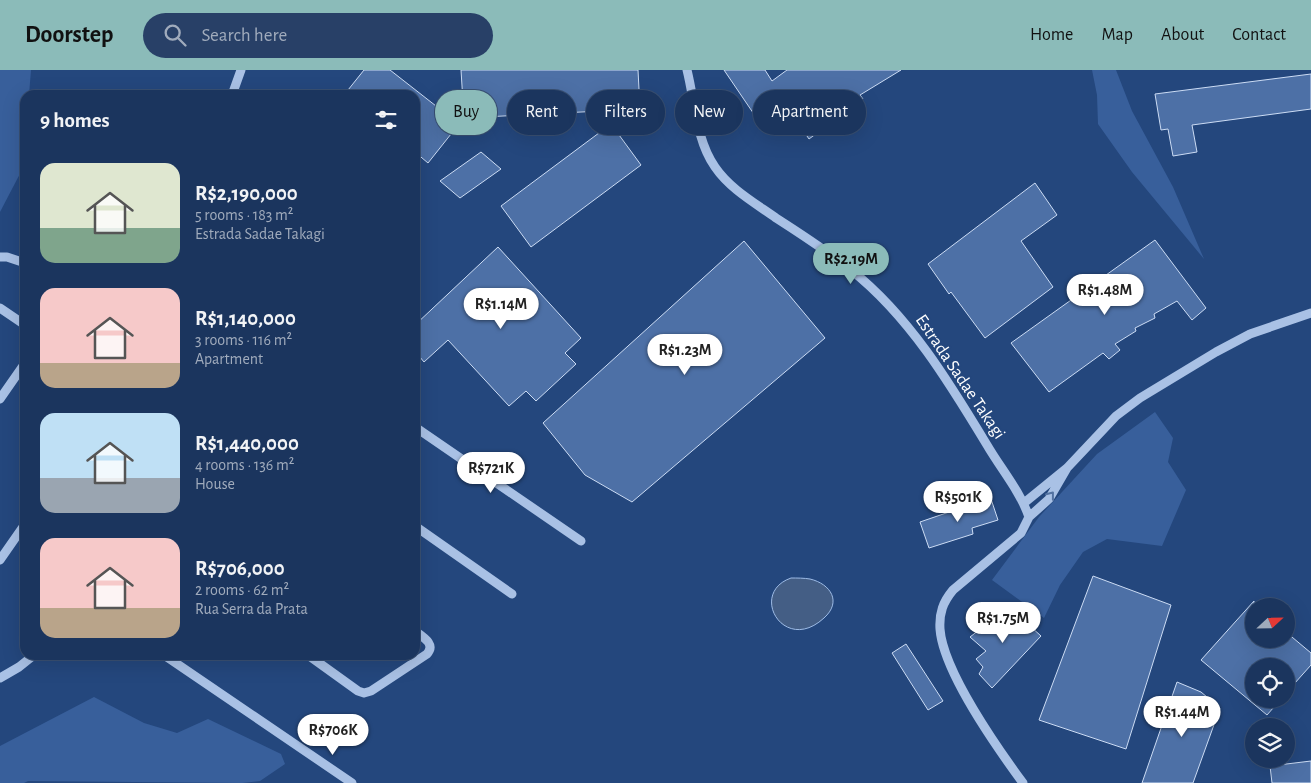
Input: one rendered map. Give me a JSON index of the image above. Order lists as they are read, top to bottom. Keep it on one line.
{"streets":{"street":["Estrada Sadae Takagi"]},"north":"right","page":{"header":"Doorstep","search":"Search here","nav":["Home","Map","About","Contact"],"chip":["Buy","Rent","Filters","New","Apartment"],"heading":"9 homes","list":[{"name":"R$2,190,000","note":"5 rooms · 183 m² · Estrada Sadae Takagi"},{"name":"R$1,140,000","note":"3 rooms · 116 m² · Apartment"},{"name":"R$1,440,000","note":"4 rooms · 136 m² · House"},{"name":"R$706,000","note":"2 rooms · 62 m² · Rua Serra da Prata"}],"price":["R$2.19M","R$1.48M","R$1.14M","R$1.23M","R$721K","R$501K","R$1.75M","R$1.44M","R$706K"]}}
